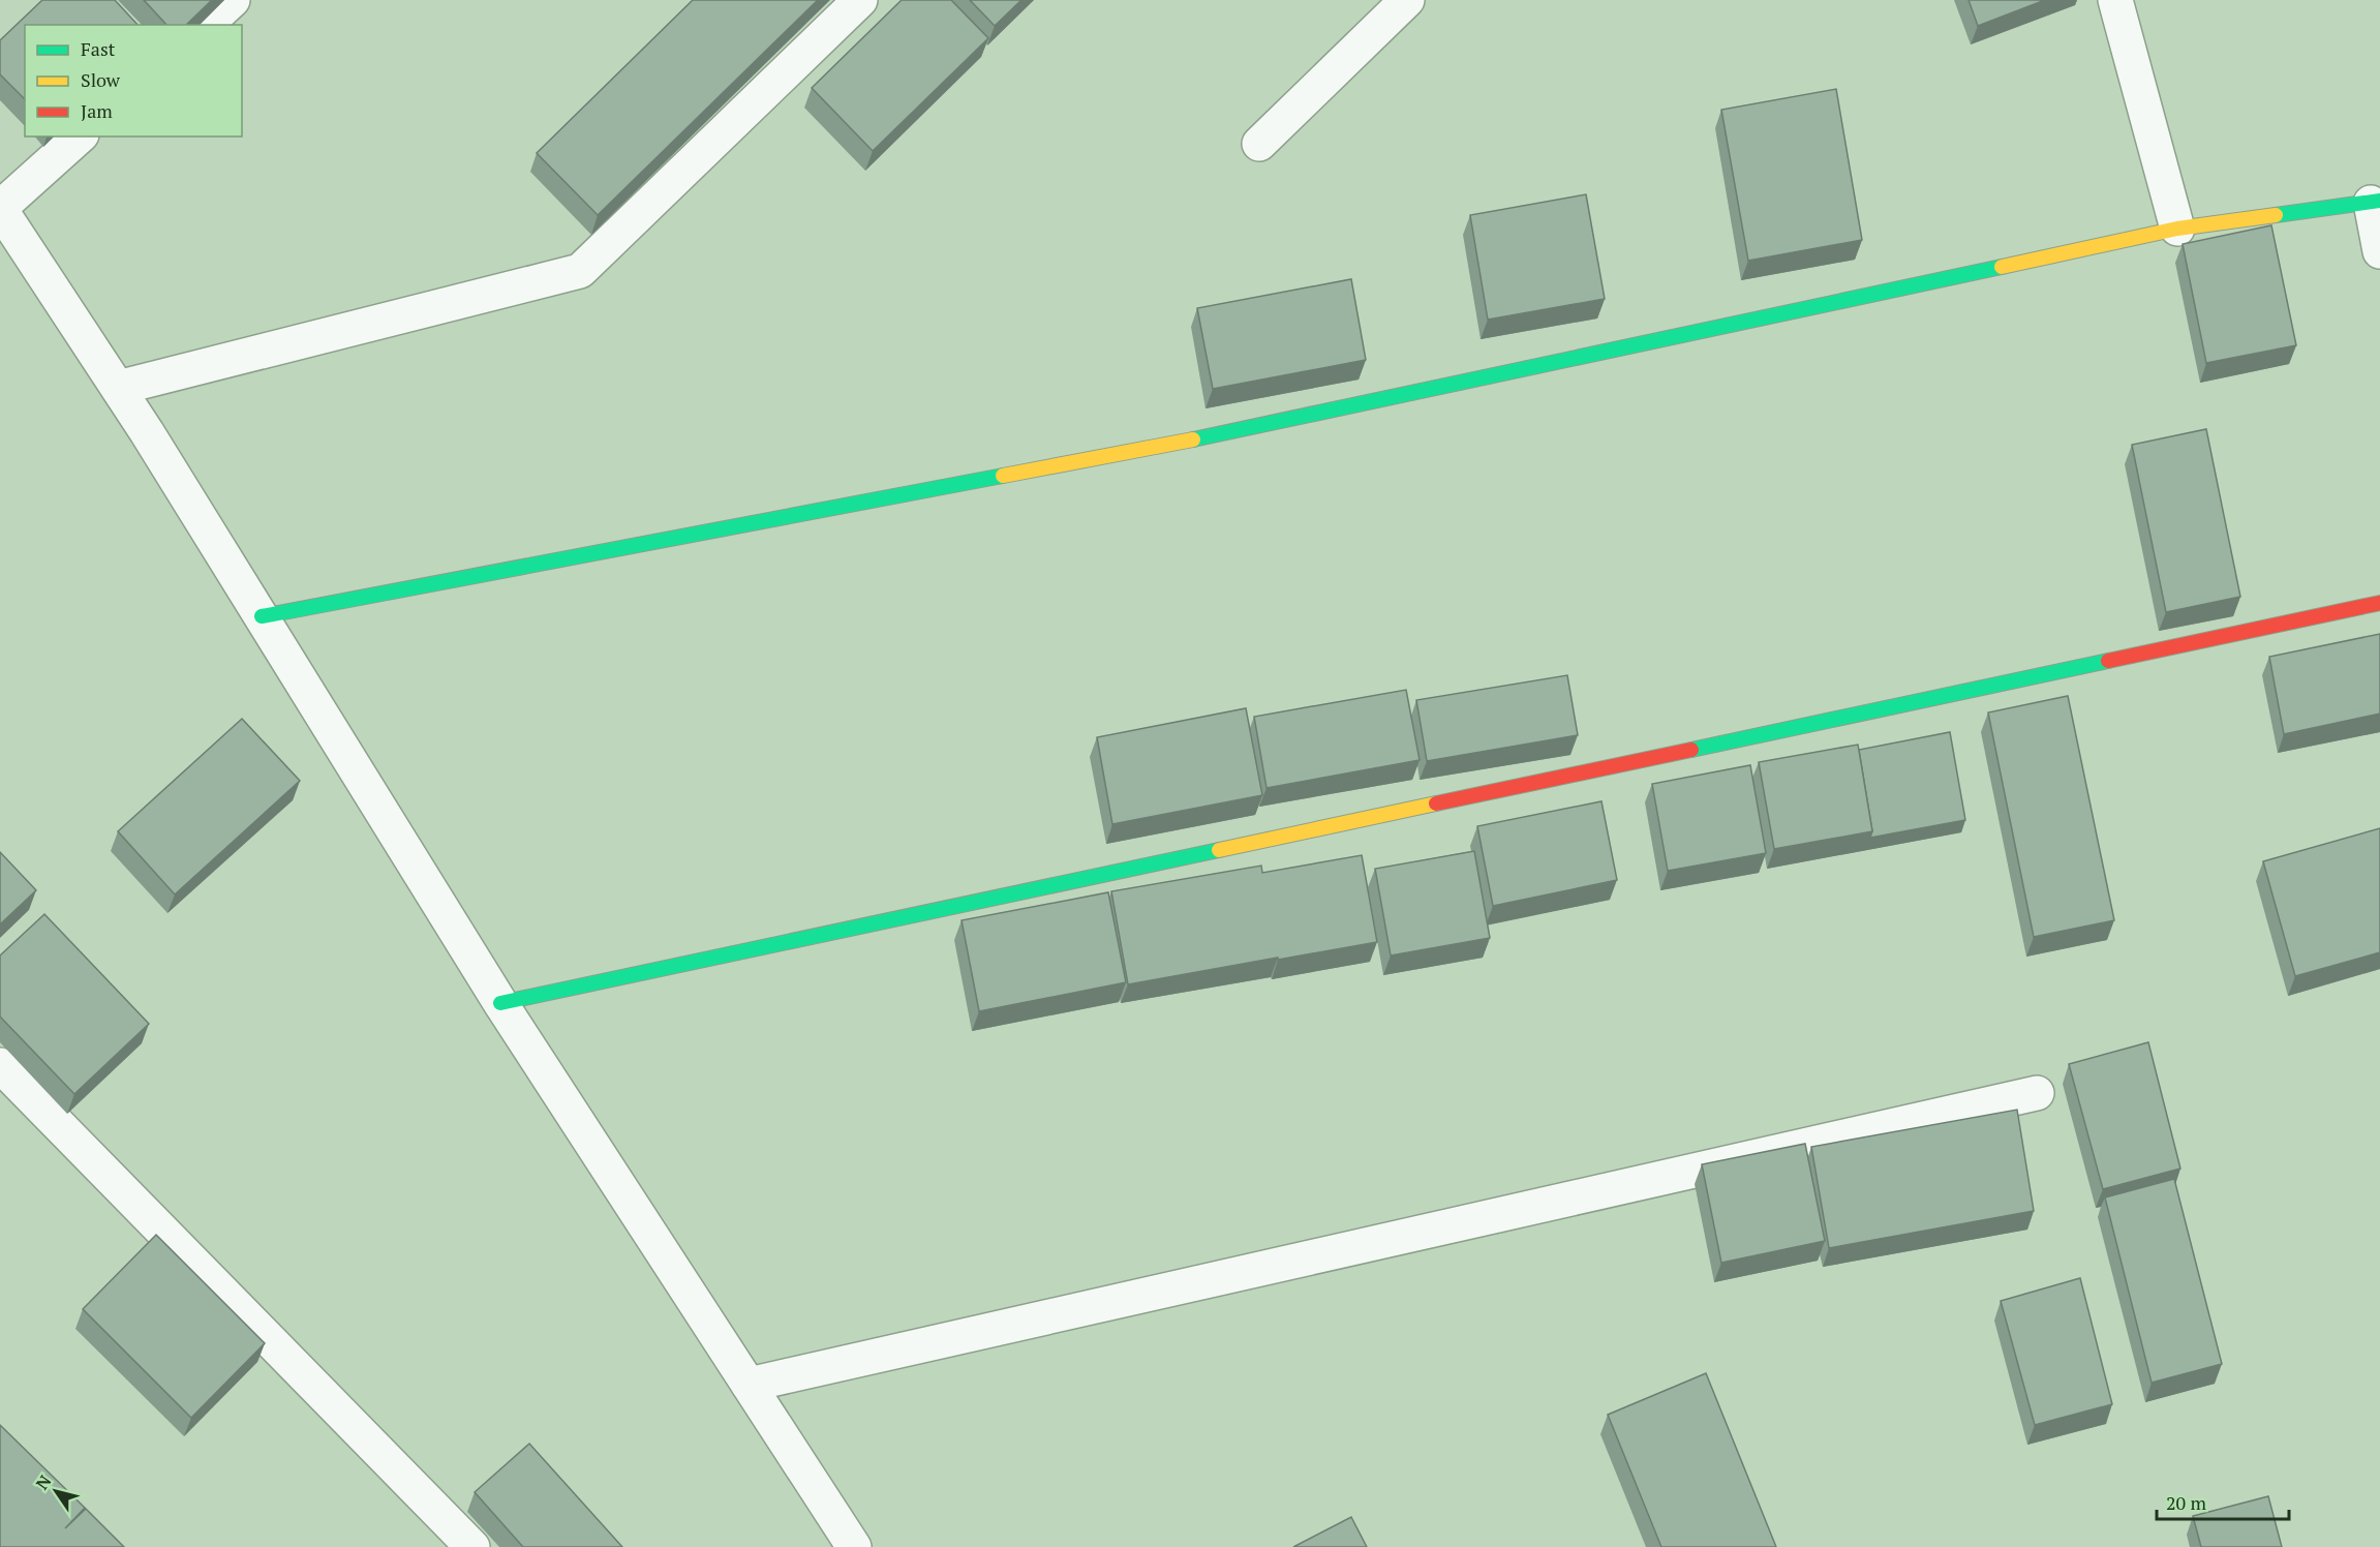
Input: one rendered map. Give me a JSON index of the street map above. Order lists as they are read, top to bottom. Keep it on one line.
{"legend":["Fast","Slow","Jam"],"scale_bar":"20 m","north":"top left"}
